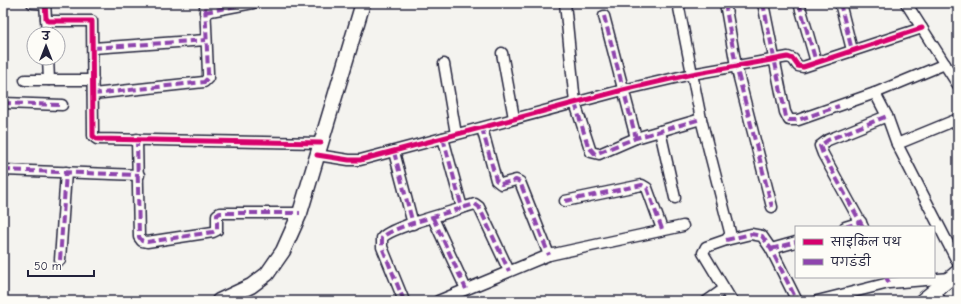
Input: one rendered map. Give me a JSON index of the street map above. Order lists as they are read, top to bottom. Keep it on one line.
{"legend":["साइकिल पथ","पगडंडी"],"scale_bar":"50 m","north":"top"}
